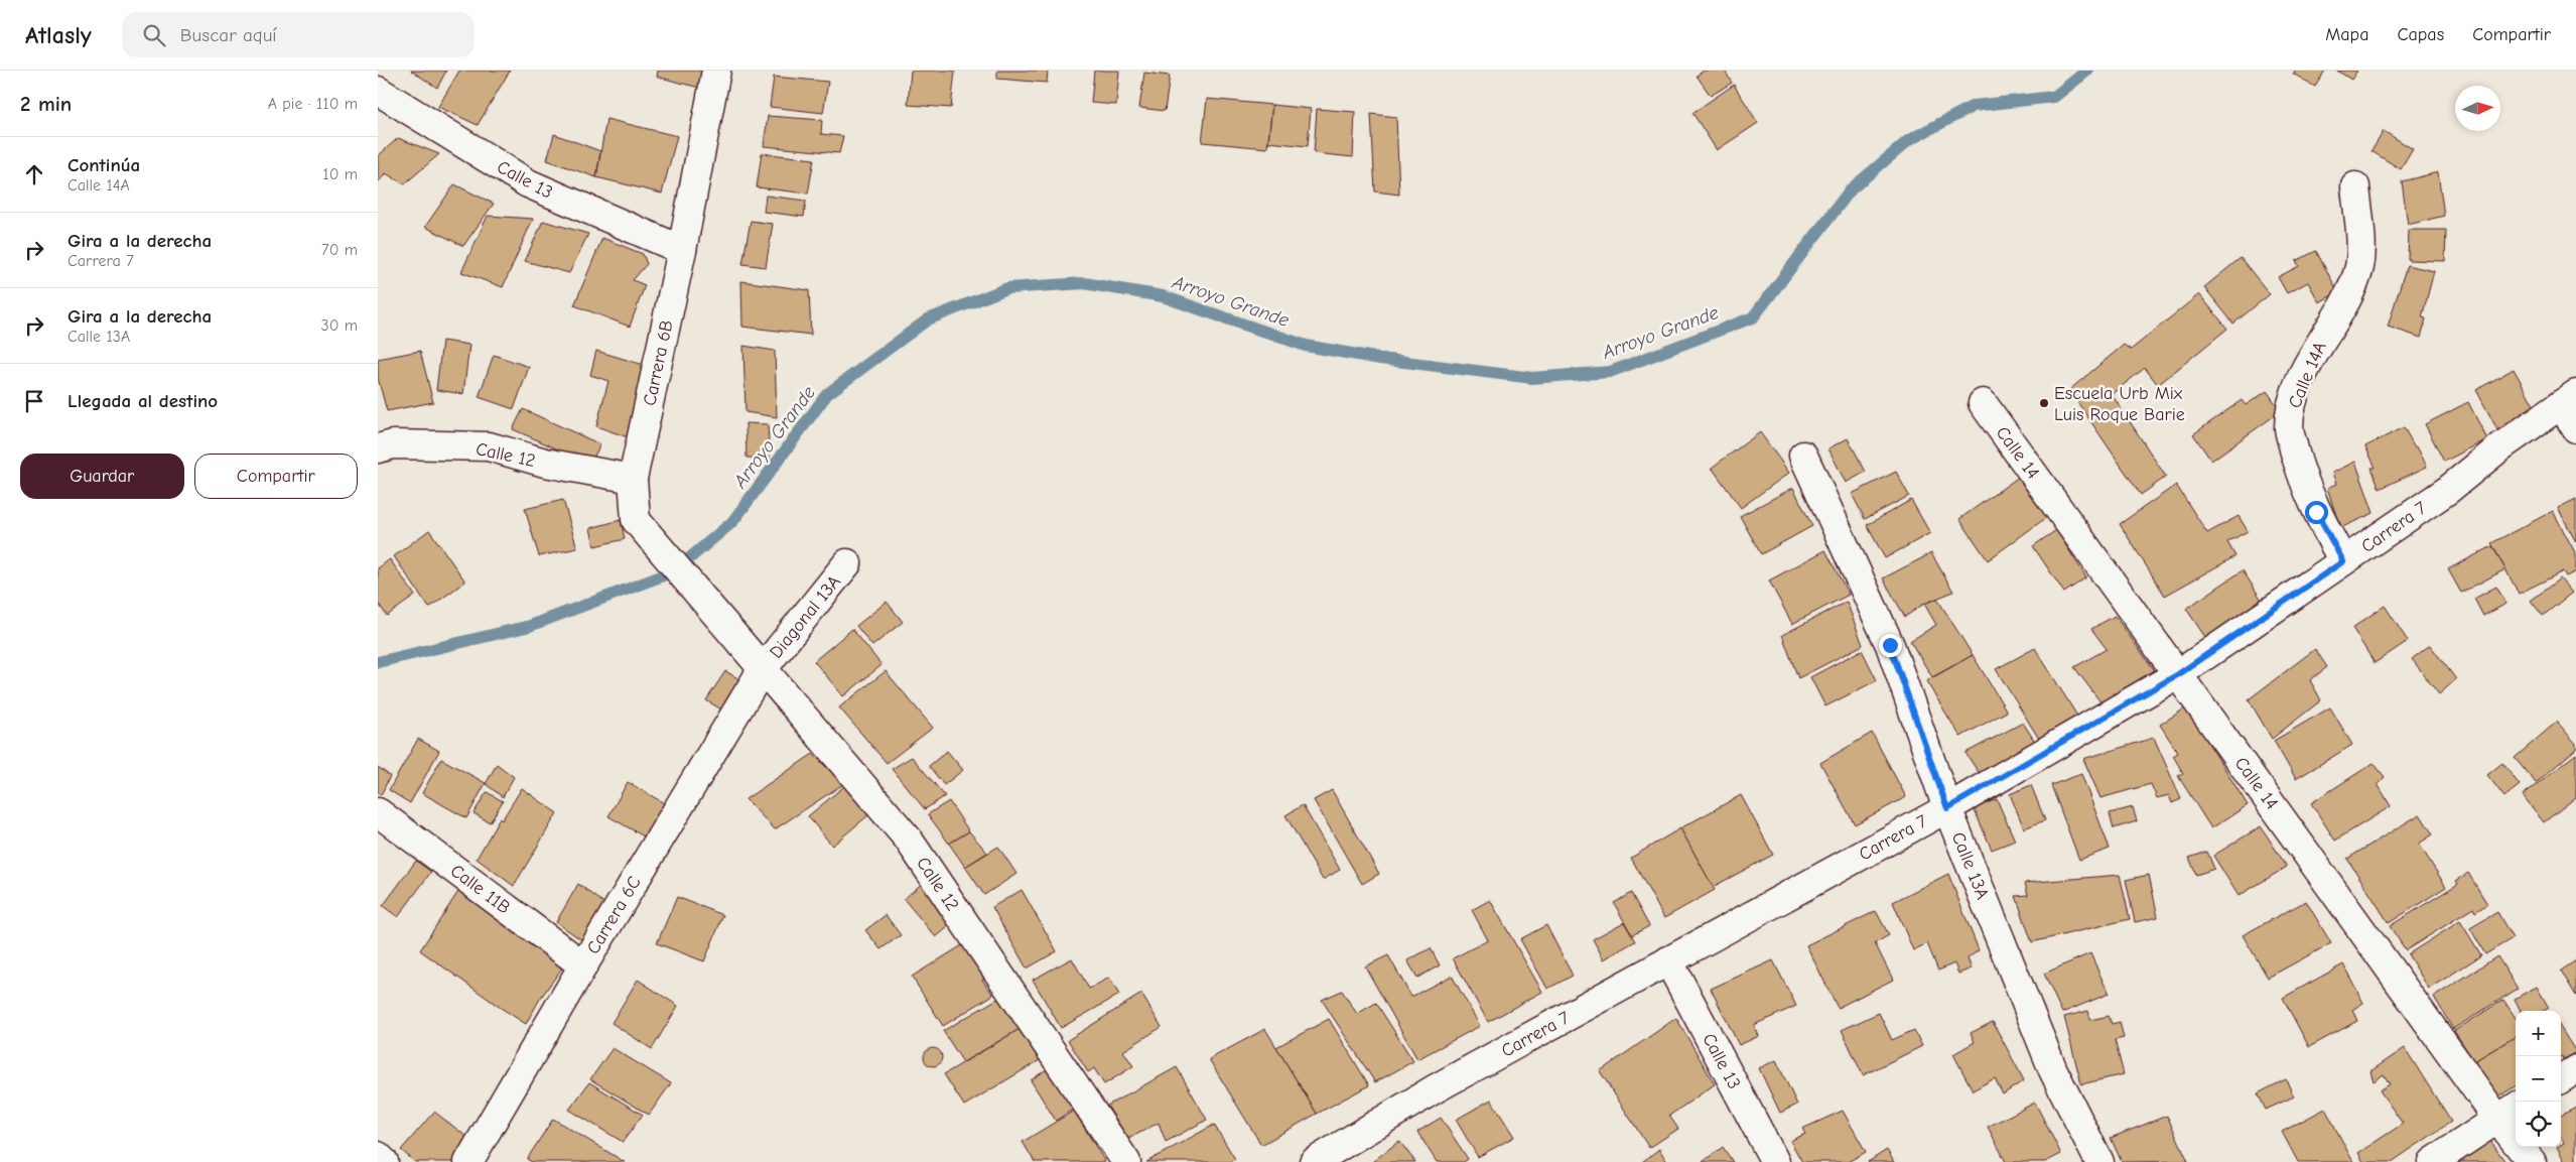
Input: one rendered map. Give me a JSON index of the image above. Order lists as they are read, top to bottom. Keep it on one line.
{"streets":{"street":["Calle 13","Carrera 6B","Calle 14A","Calle 14","Calle 12","Carrera 7","Diagonal 13A","Calle 13A","Calle 11B","Carrera 6C"]},"crossings":[["Calle 13","Carrera 6B"],["Calle 13","Carrera 7"],["Carrera 6B","Calle 12"],["Calle 14A","Carrera 7"],["Calle 14","Carrera 7"],["Calle 12","Diagonal 13A"],["Calle 12","Carrera 6C"],["Carrera 7","Calle 13A"],["Diagonal 13A","Carrera 6C"],["Calle 11B","Carrera 6C"]],"water":["Arroyo Grande"],"places":["Escuela Urb Mix Luis Roque Barie"],"north":"right","page":{"header":"Atlasly","search":"Buscar aquí","nav":["Mapa","Capas","Compartir"],"heading":["2 min","A pie · 110 m"],"list":[["Continúa","Calle 14A","10 m"],["Gira a la derecha","Carrera 7","70 m"],["Gira a la derecha","Calle 13A","30 m"],"Llegada al destino"],"buttons":["Guardar","Compartir"],"map_buttons":["+","−"]}}
